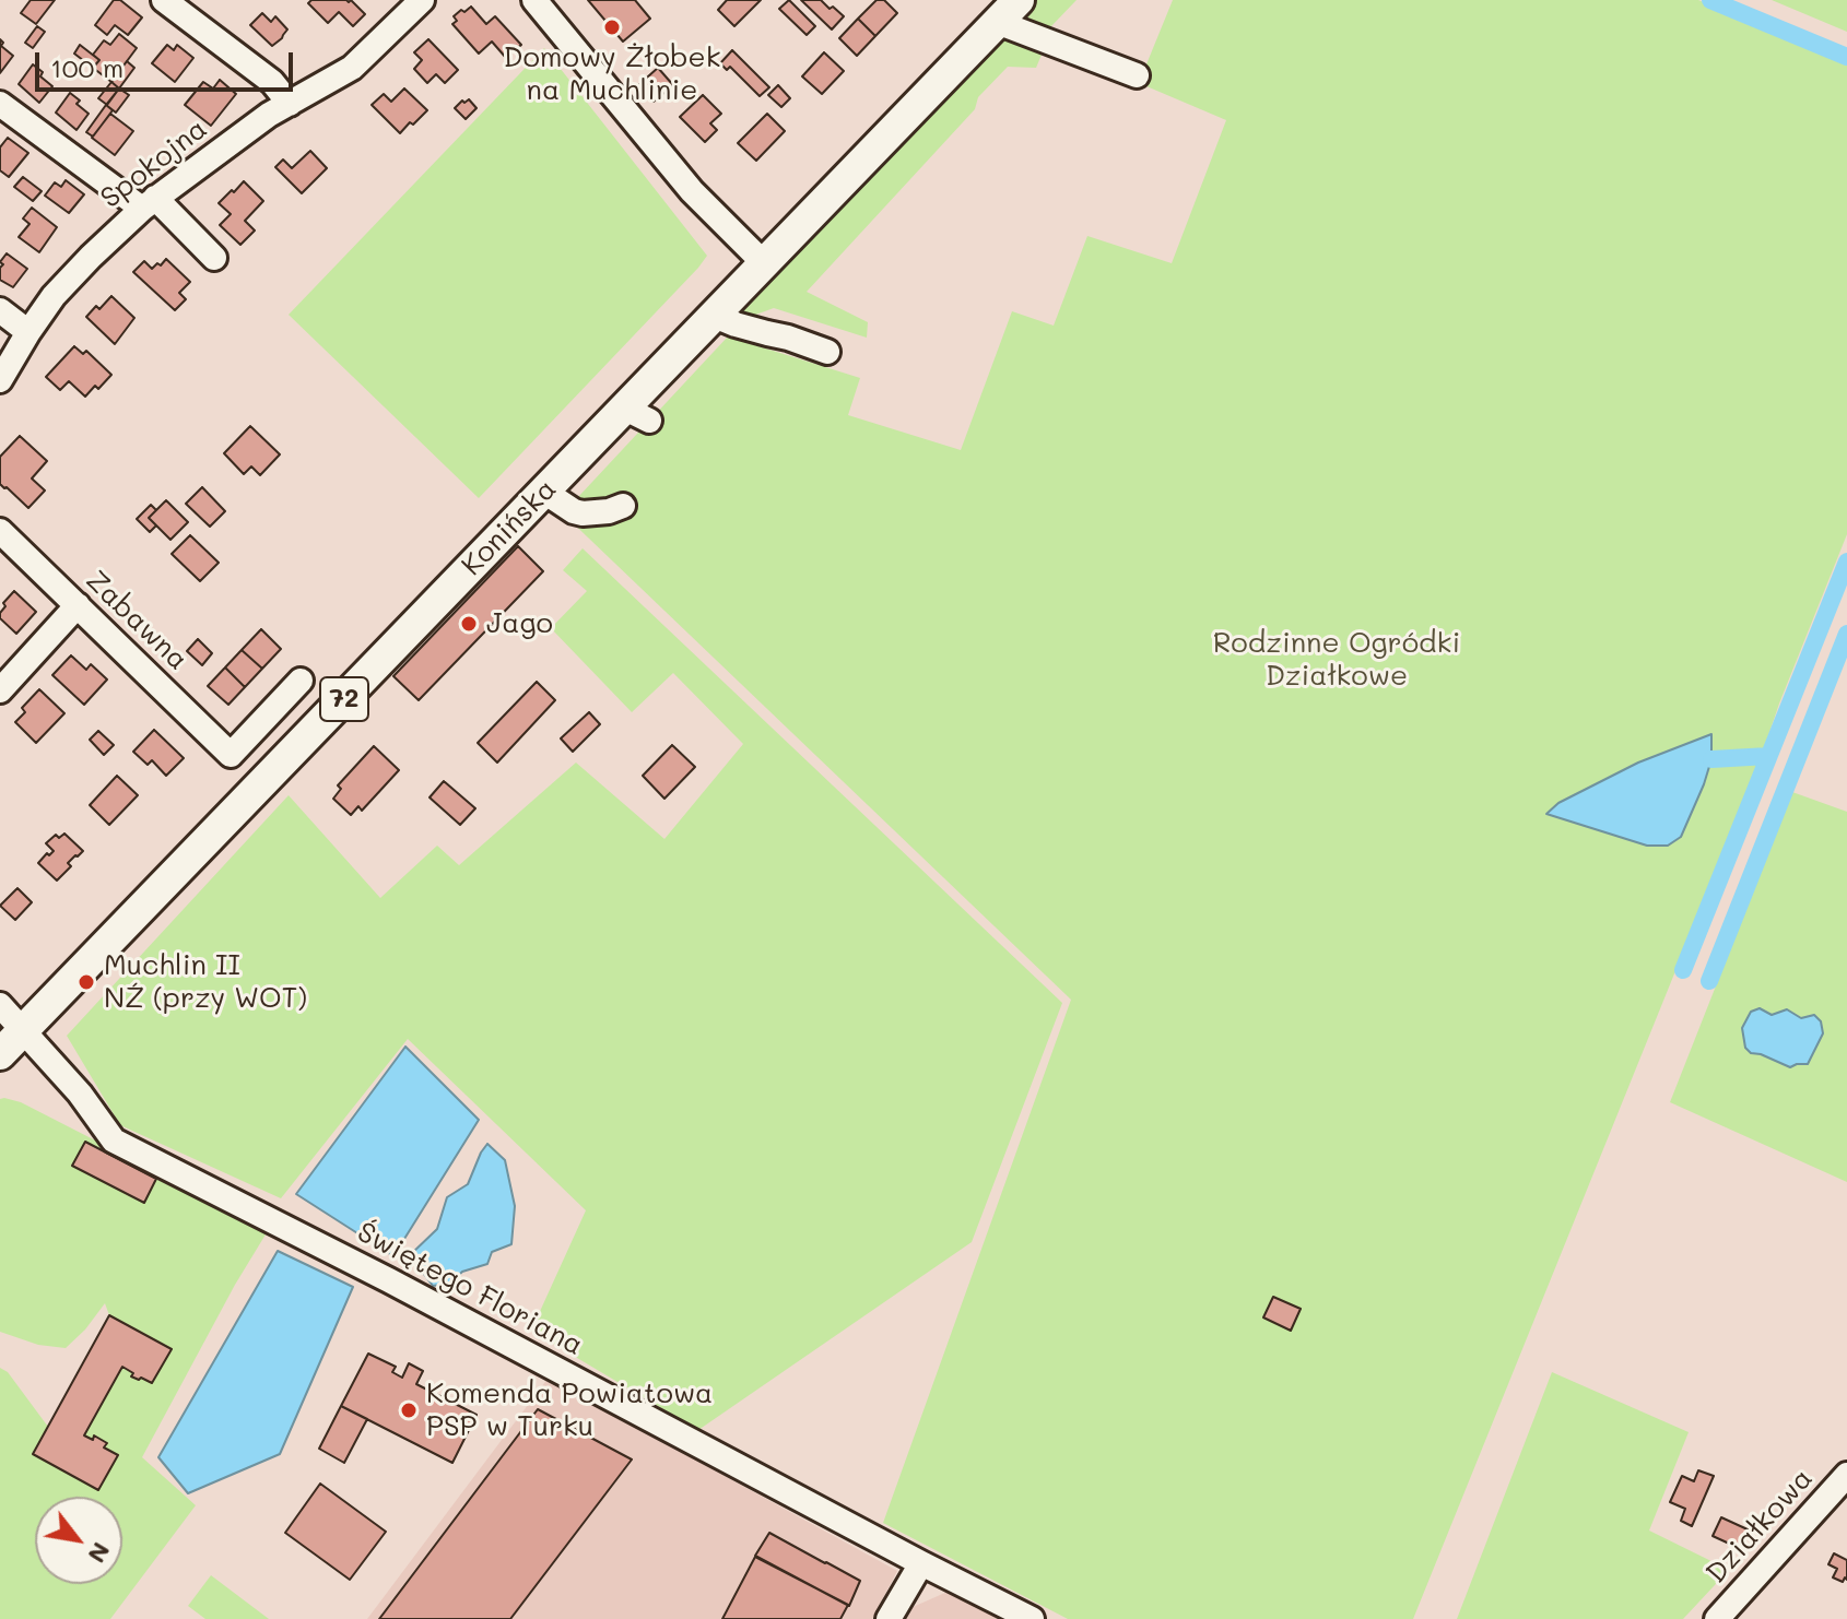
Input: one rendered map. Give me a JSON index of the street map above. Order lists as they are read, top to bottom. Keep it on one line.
{"streets":{"main road":["Konińska","72"],"street":["Spokojna","Zabawna","Świętego Floriana","Działkowa"]},"crossings":[["Konińska","Świętego Floriana"]],"parks":["Rodzinne Ogródki Działkowe"],"places":["Domowy Żłobek na Muchlinie","Jago","Muchlin II NŹ (przy WOT)","Komenda Powiatowa PSP w Turku"],"scale_bar":"100 m","north":"bottom right"}
